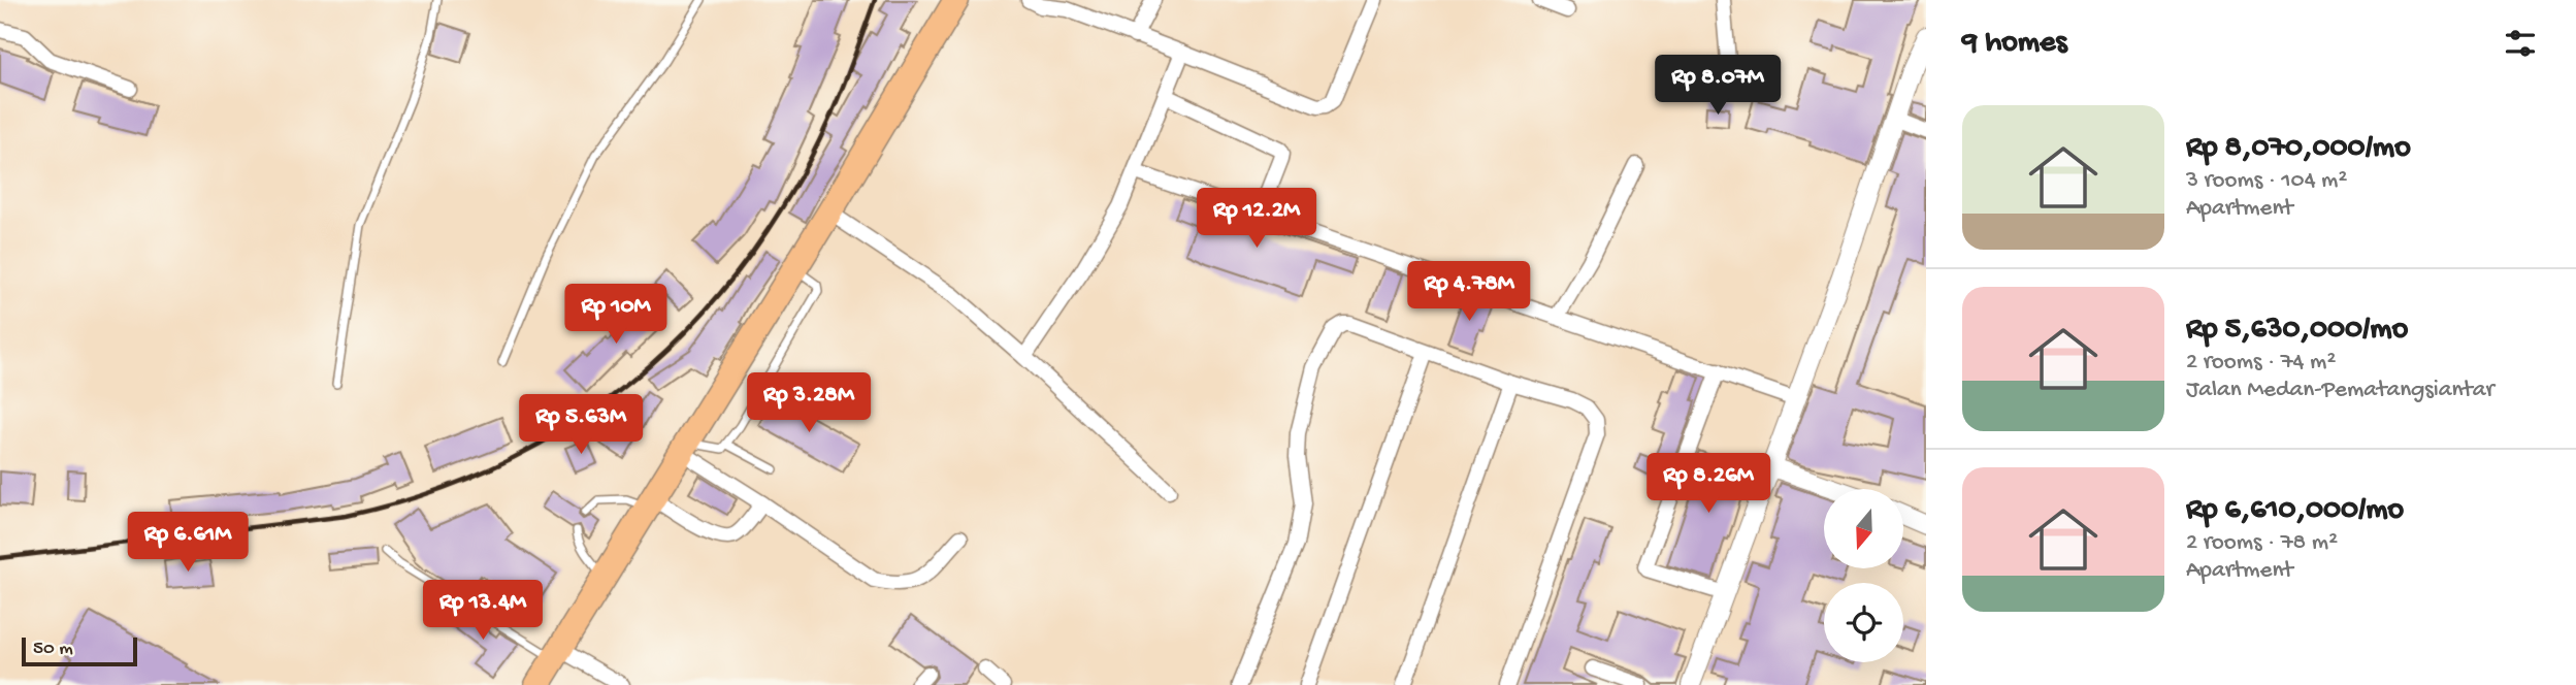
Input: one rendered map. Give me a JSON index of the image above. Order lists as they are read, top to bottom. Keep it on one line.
{"scale_bar":"50 m","north":"bottom","page":{"heading":"9 homes","price":["Rp 8.07M","Rp 12.2M","Rp 4.78M","Rp 10M","Rp 3.28M","Rp 5.63M","Rp 8.26M","Rp 6.61M","Rp 13.4M"],"list":[{"name":"Rp 8,070,000/mo","note":"3 rooms · 104 m² · Apartment"},{"name":"Rp 5,630,000/mo","note":"2 rooms · 74 m² · Jalan Medan-Pematangsiantar"},{"name":"Rp 6,610,000/mo","note":"2 rooms · 78 m² · Apartment"}],"scale":"50 m"}}
